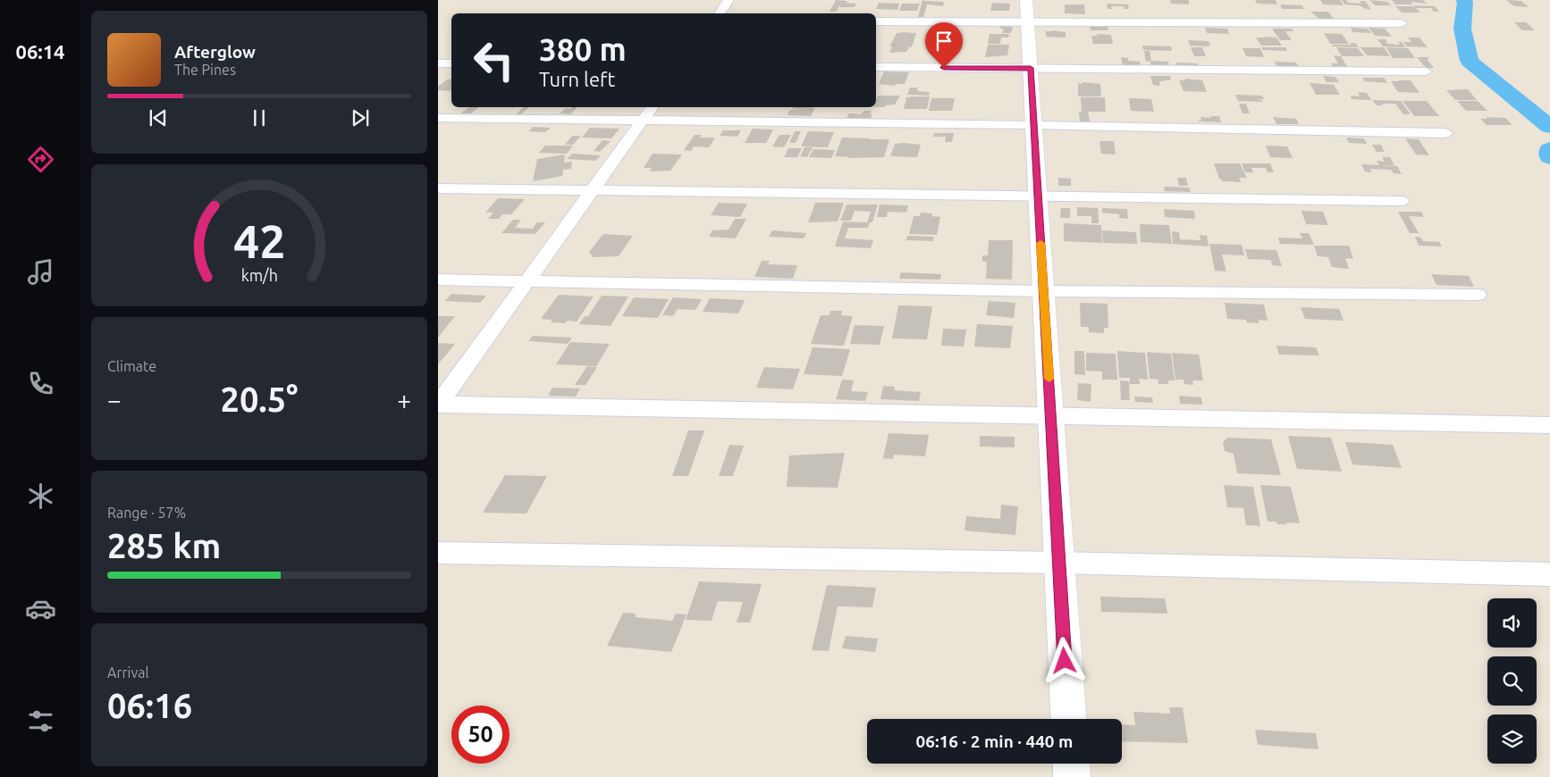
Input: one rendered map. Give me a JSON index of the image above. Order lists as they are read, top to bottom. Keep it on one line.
{"page":{"tabs":"06:14","turn":["380 m","Turn left"],"song":["Afterglow","The Pines"],"tile":["Climate",["Range · 57%","285 km"],["Arrival","06:16"]],"heat":["−","20.5°","+"],"limit":"50","trip":"06:16 · 2 min · 440 m","gauge":["42","km/h"]}}
